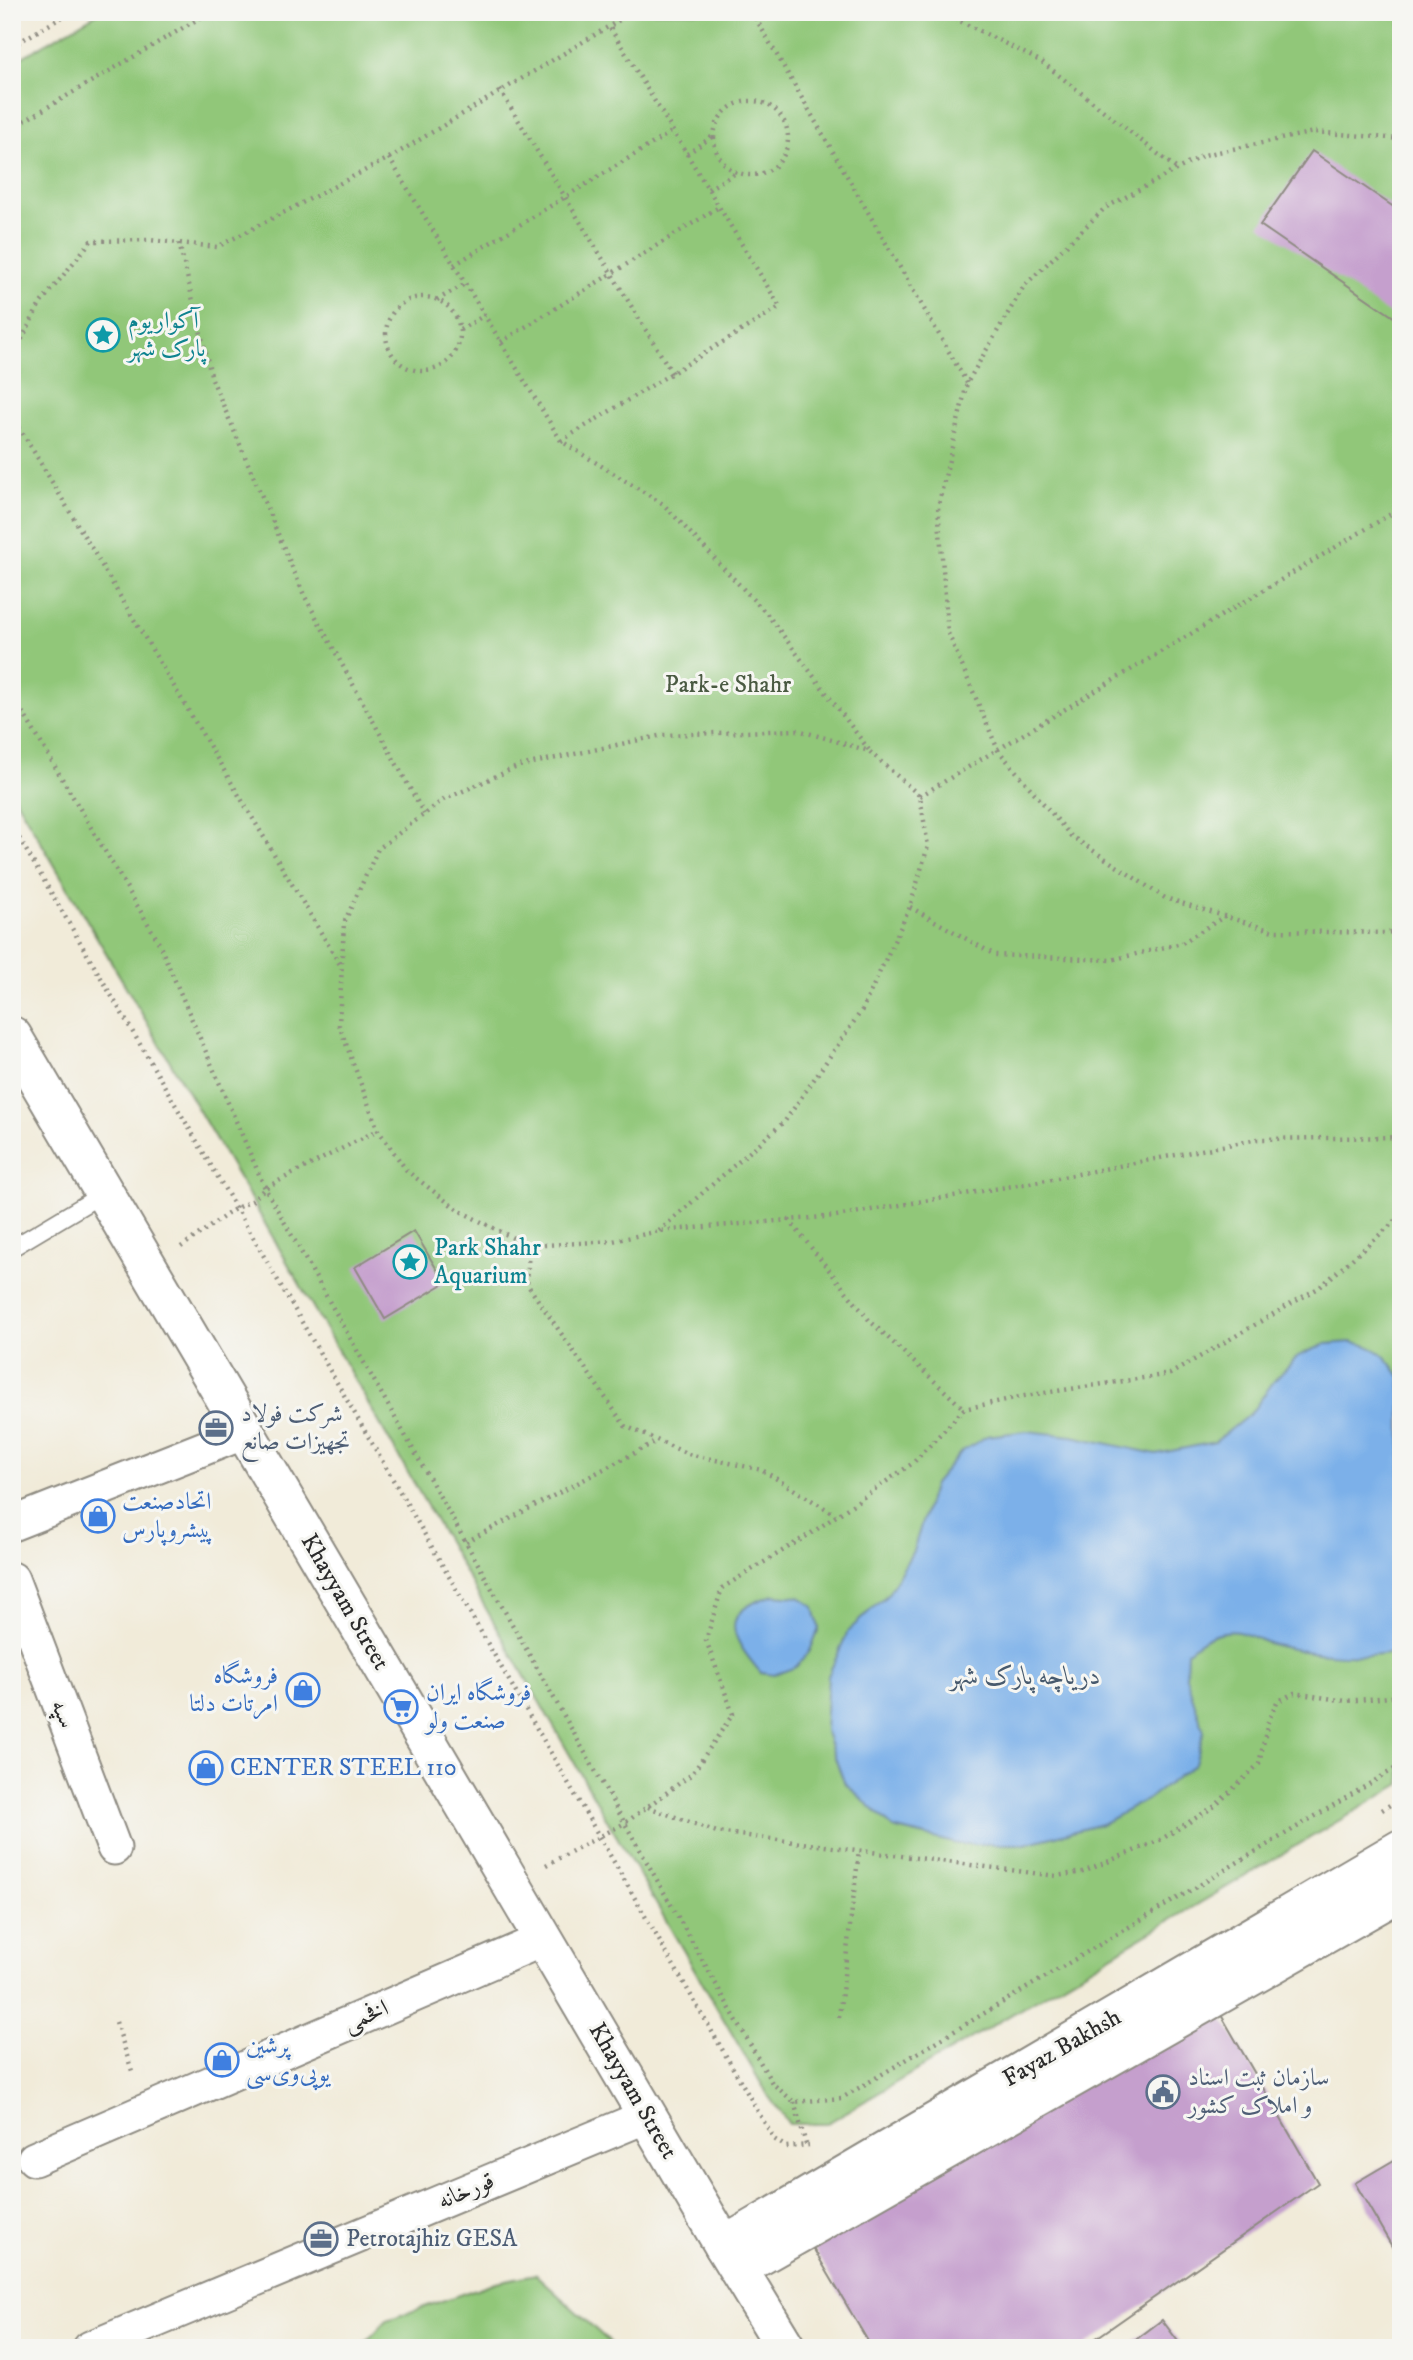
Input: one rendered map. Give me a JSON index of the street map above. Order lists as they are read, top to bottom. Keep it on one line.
{"streets":{"street":["Khayyam Street","سپه","افخمی","Fayaz Bakhsh","قورخانه"]},"crossings":[["Khayyam Street","افخمی"],["Khayyam Street","Fayaz Bakhsh"],["Khayyam Street","قورخانه"]],"water":["دریاچه پارک شهر"],"parks":["Park-e Shahr"],"places":{"place":["آکواریوم پارک شهر","Park Shahr Aquarium"],"office":["شرکت فولاد تجهیزات صانع","Petrotajhiz GESA"],"shop":["اتحادصنعت پیشروپارس","فروشگاه امرتات دلتا","CENTER STEEL 110","پرشین یو‌پی‌وی‌سی"],"supermarket":["فروشگاه ایران صنعت ولو"],"public building":["سازمان ثبت اسناد و املاک کشور"]}}
